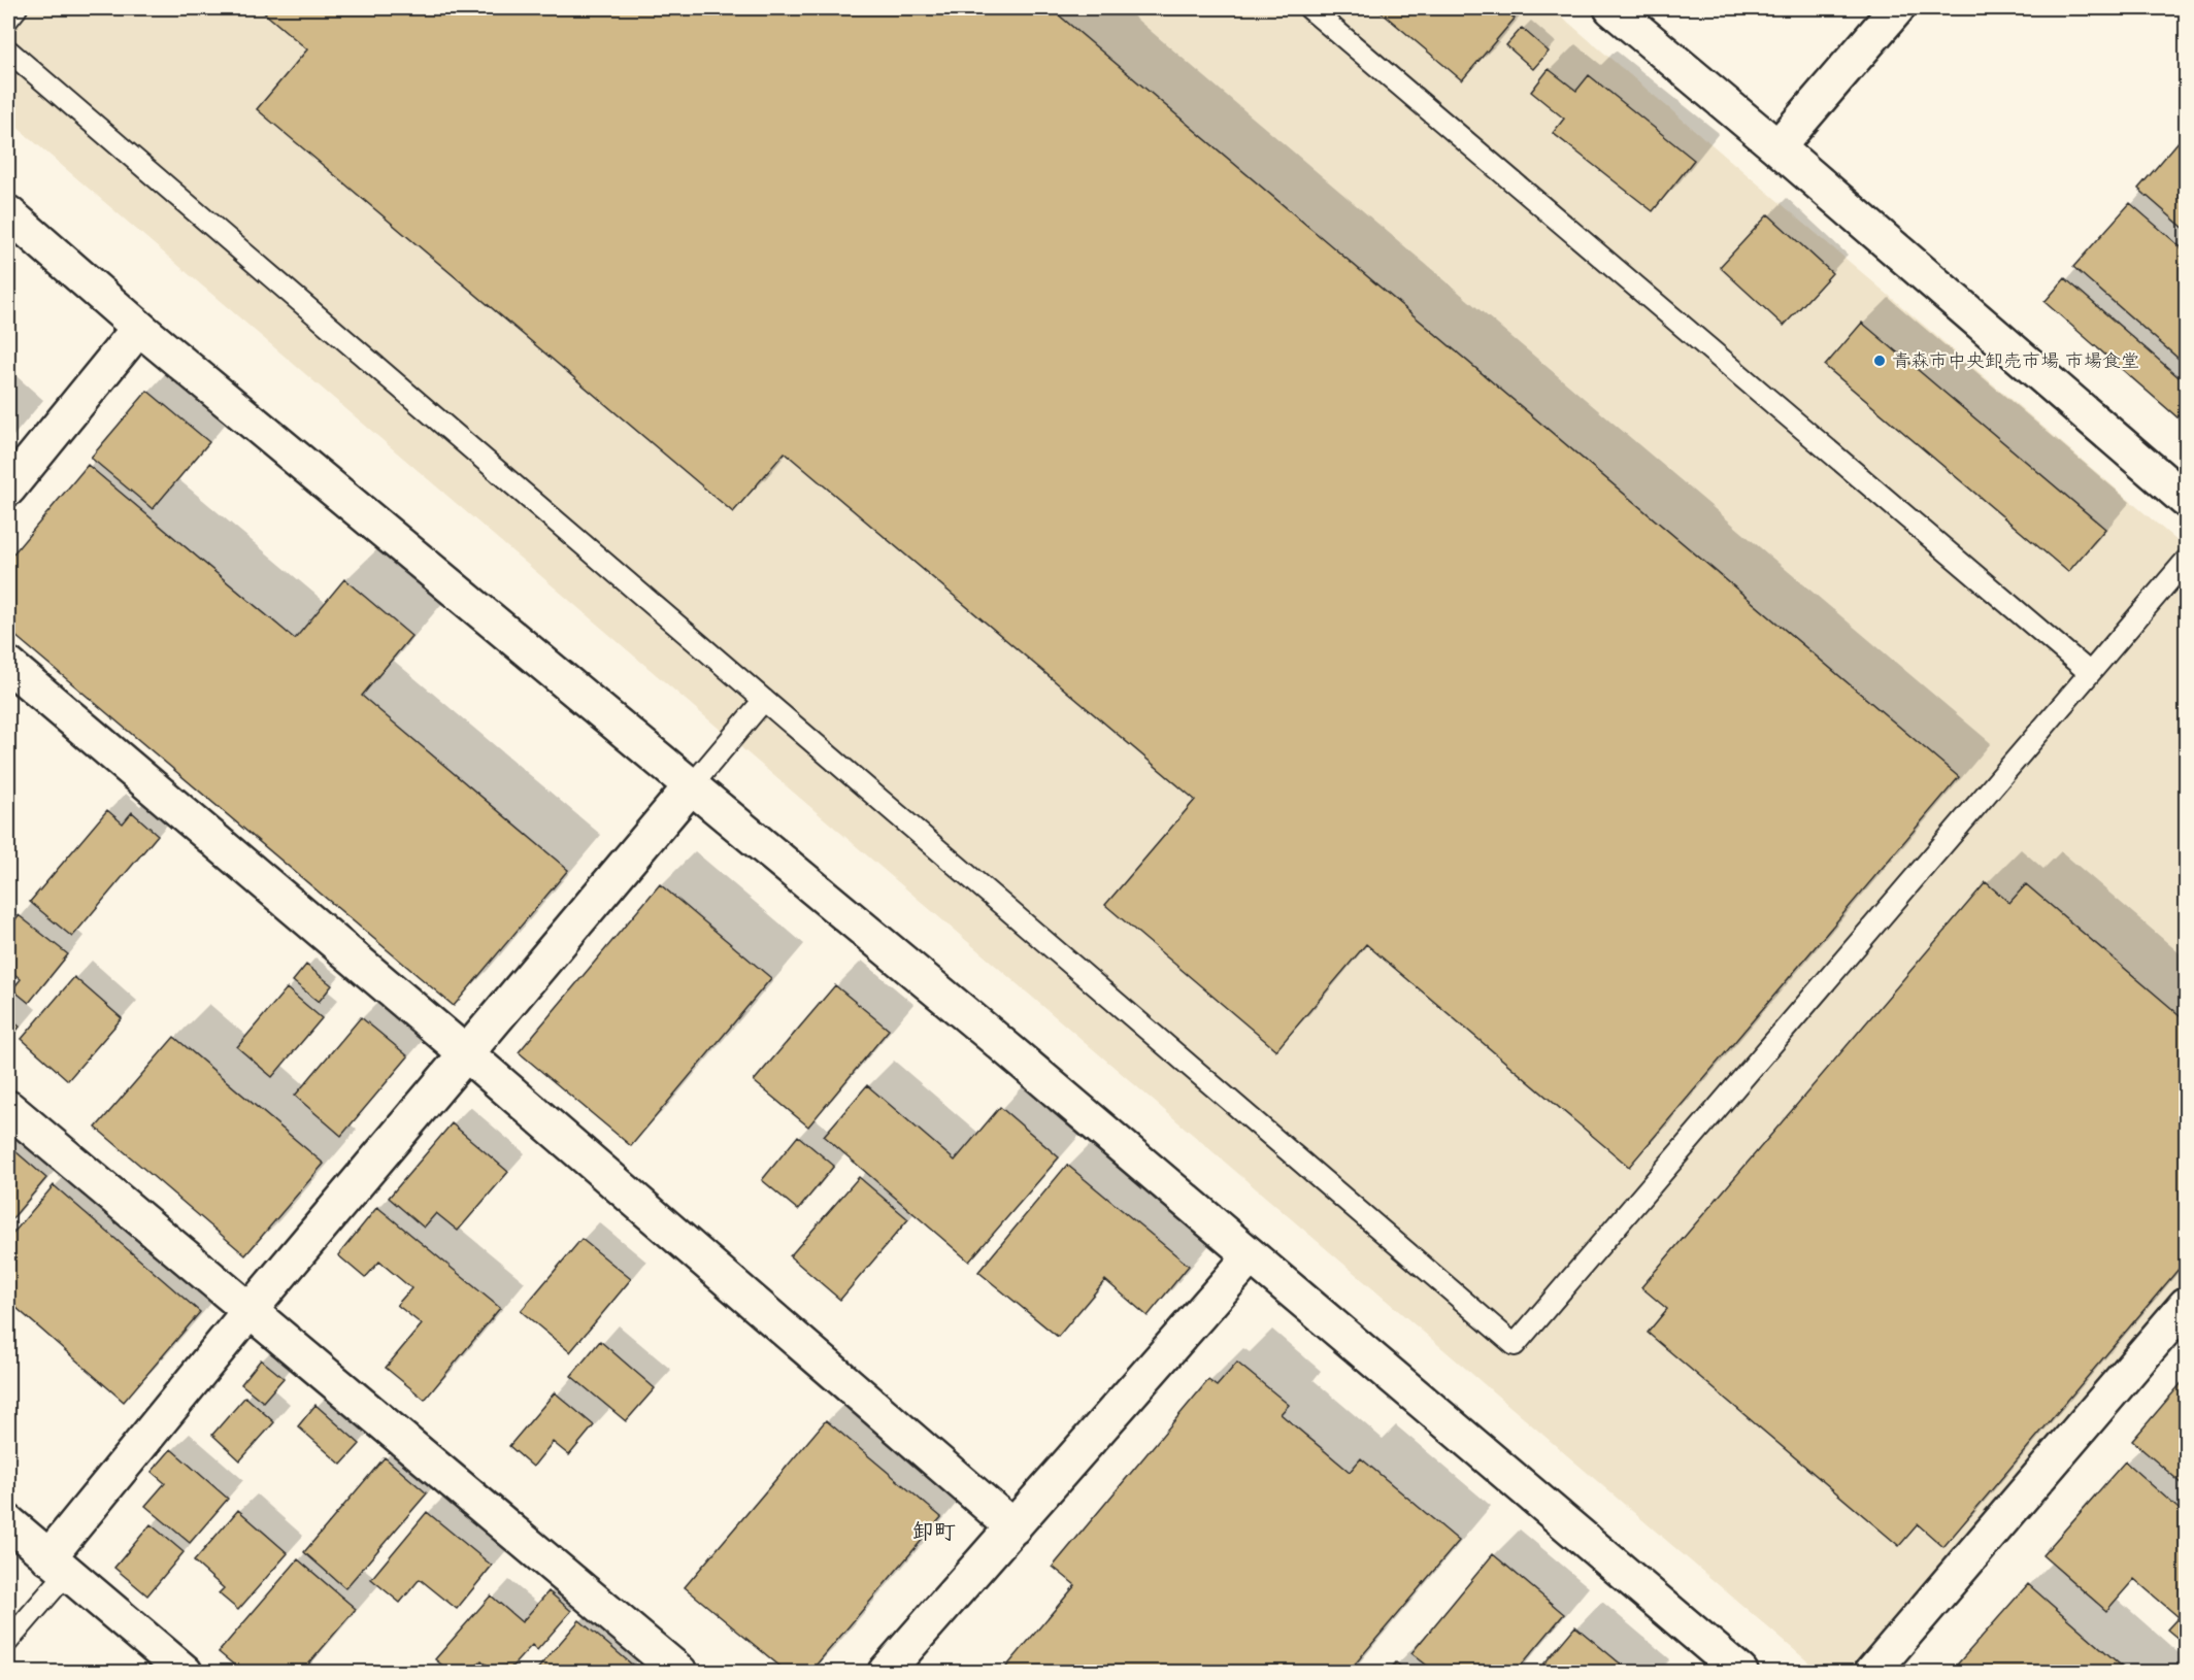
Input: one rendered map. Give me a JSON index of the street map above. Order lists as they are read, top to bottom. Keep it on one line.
{"districts":["卸町"],"places":["青森市中央卸売市場 市場食堂"]}
